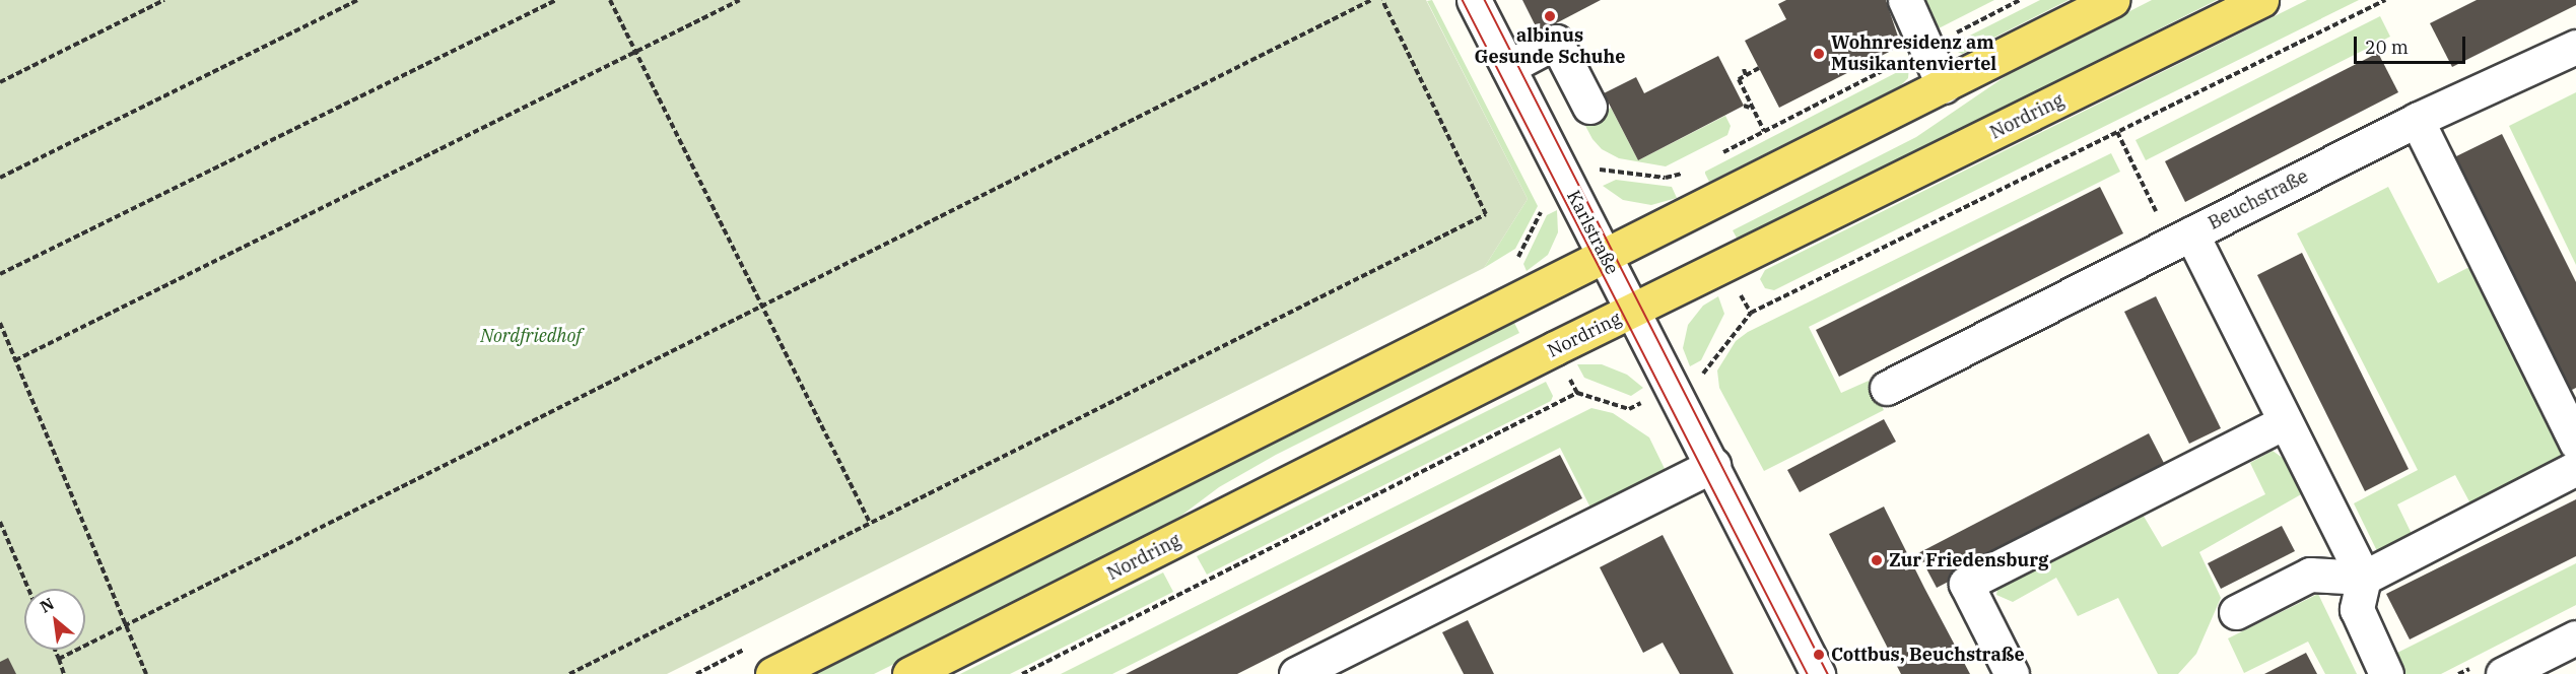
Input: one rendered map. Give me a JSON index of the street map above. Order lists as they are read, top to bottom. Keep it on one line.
{"streets":{"main road":["Nordring"],"street":["Beuchstraße","Karlstraße"]},"crossings":[["Nordring","Karlstraße"]],"parks":["Nordfriedhof"],"places":["albinus Gesunde Schuhe","Wohnresidenz am Musikantenviertel","Zur Friedensburg","Cottbus, Beuchstraße"],"scale_bar":"20 m","north":"top left"}
